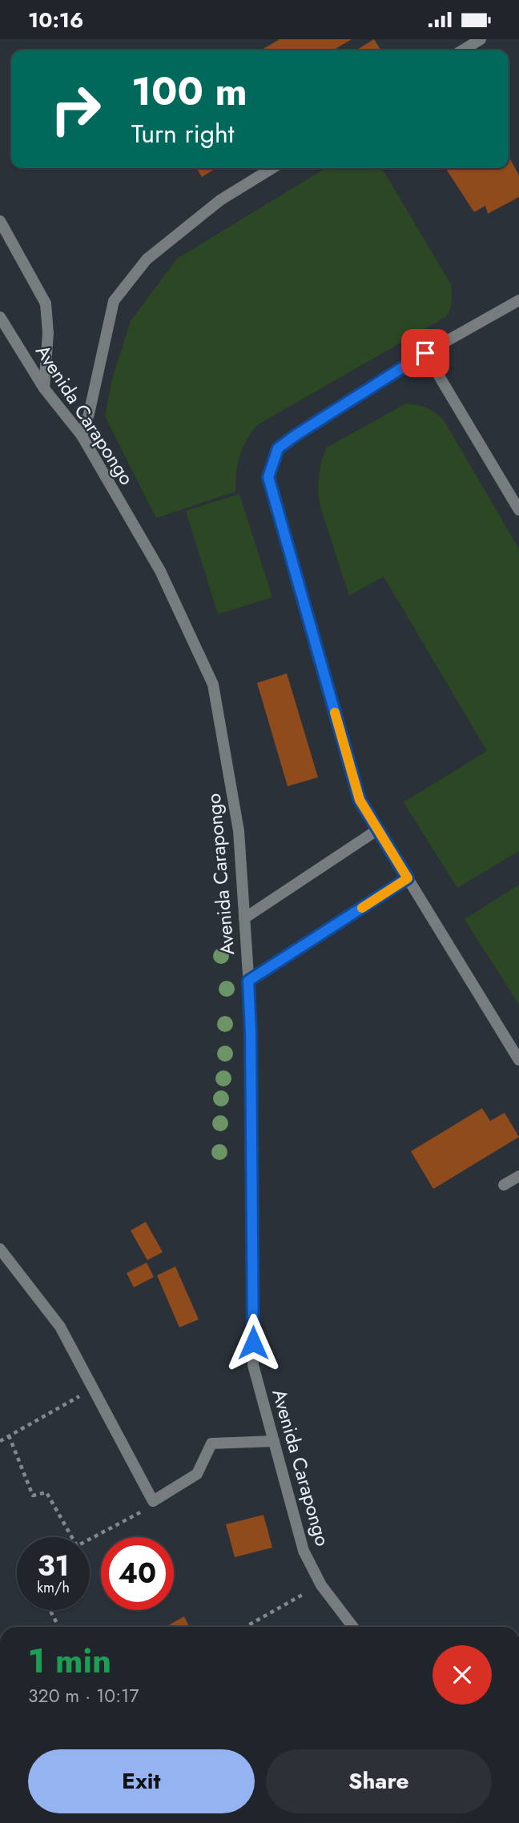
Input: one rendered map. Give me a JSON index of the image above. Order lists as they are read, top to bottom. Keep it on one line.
{"streets":{"street":["Avenida Carapongo"]},"page":{"status":"10:16","turn":["100 m","Turn right"],"speed":"31 km/h","limit":"40","heading":["1 min","320 m · 10:17"],"buttons":["Exit","Share"]}}
